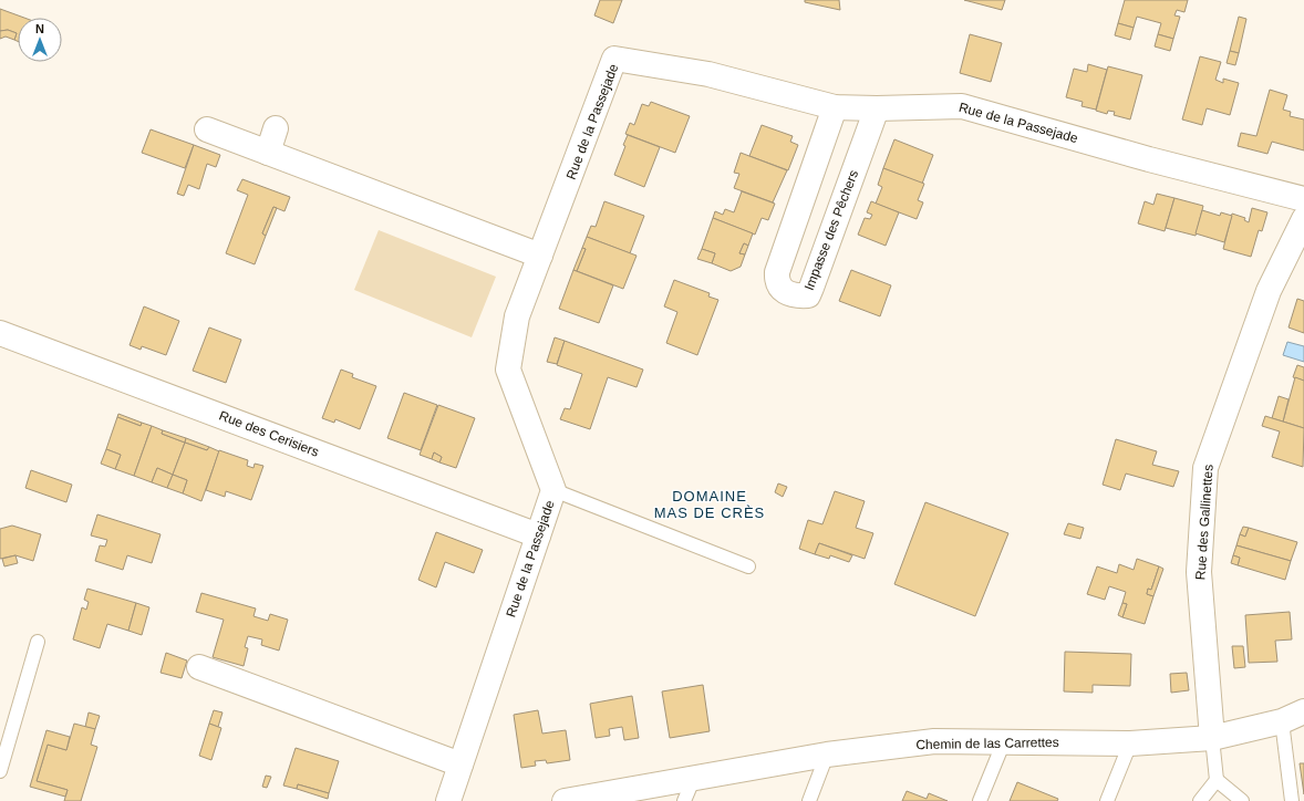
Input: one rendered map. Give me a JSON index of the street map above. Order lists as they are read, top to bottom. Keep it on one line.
{"streets":{"street":["Rue de la Passejade","Impasse des Pêchers","Rue des Cerisiers","Rue des Gallinettes","Chemin de las Carrettes"]},"crossings":[["Rue de la Passejade","Impasse des Pêchers"],["Rue de la Passejade","Rue des Cerisiers"],["Rue des Gallinettes","Chemin de las Carrettes"]],"districts":["DOMAINE MAS DE CRÈS"],"north":"top"}
